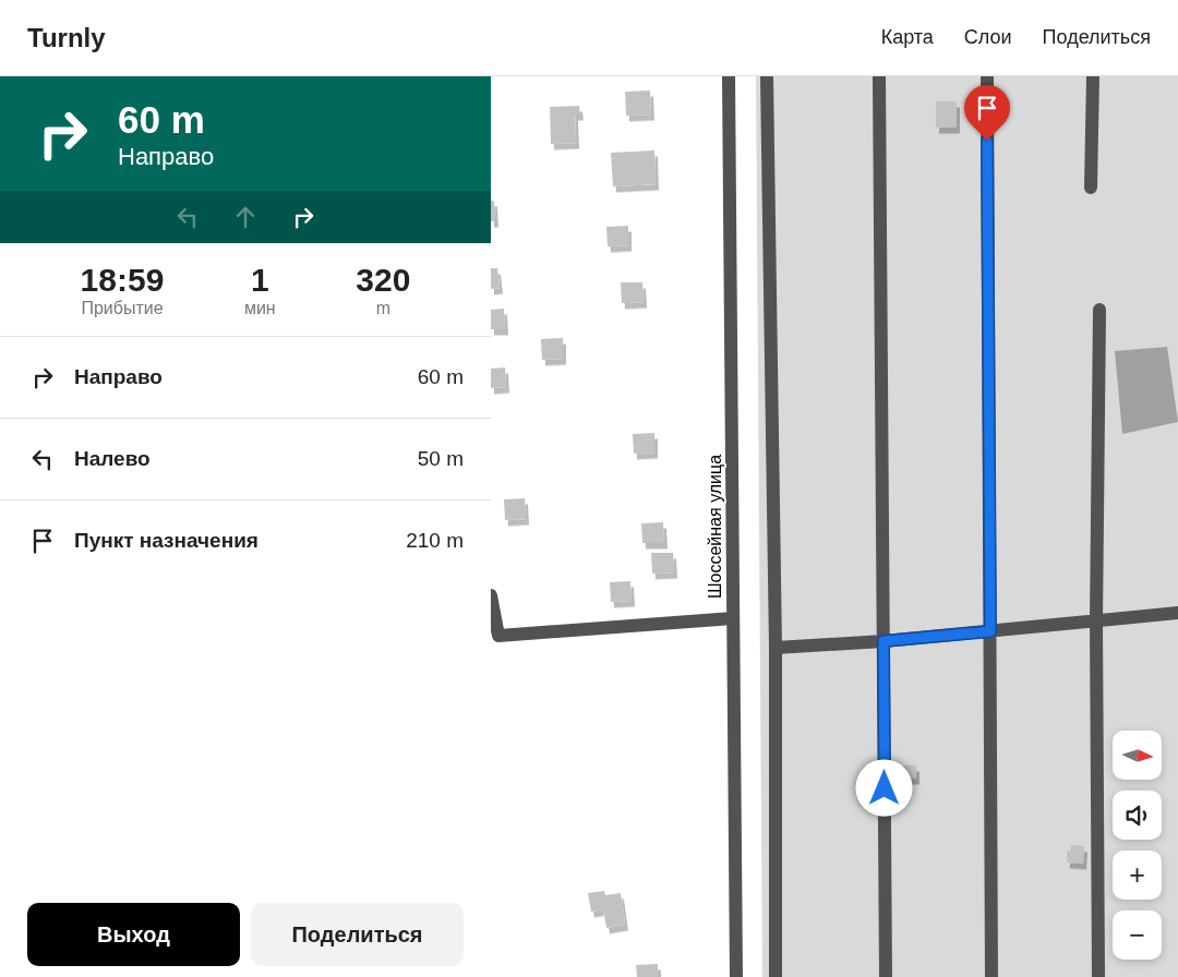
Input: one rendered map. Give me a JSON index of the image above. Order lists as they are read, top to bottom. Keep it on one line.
{"streets":{"street":["Шоссейная улица"]},"north":"right","page":{"header":"Turnly","nav":["Карта","Слои","Поделиться"],"turn":["60 m","Направо"],"eta":["18:59","Прибытие","1","мин","320","m"],"list":[{"name":"Направо","value":"60 m"},{"name":"Налево","value":"50 m"},{"name":"Пункт назначения","value":"210 m"}],"map_buttons":["+","−"],"buttons":["Выход","Поделиться"]}}
